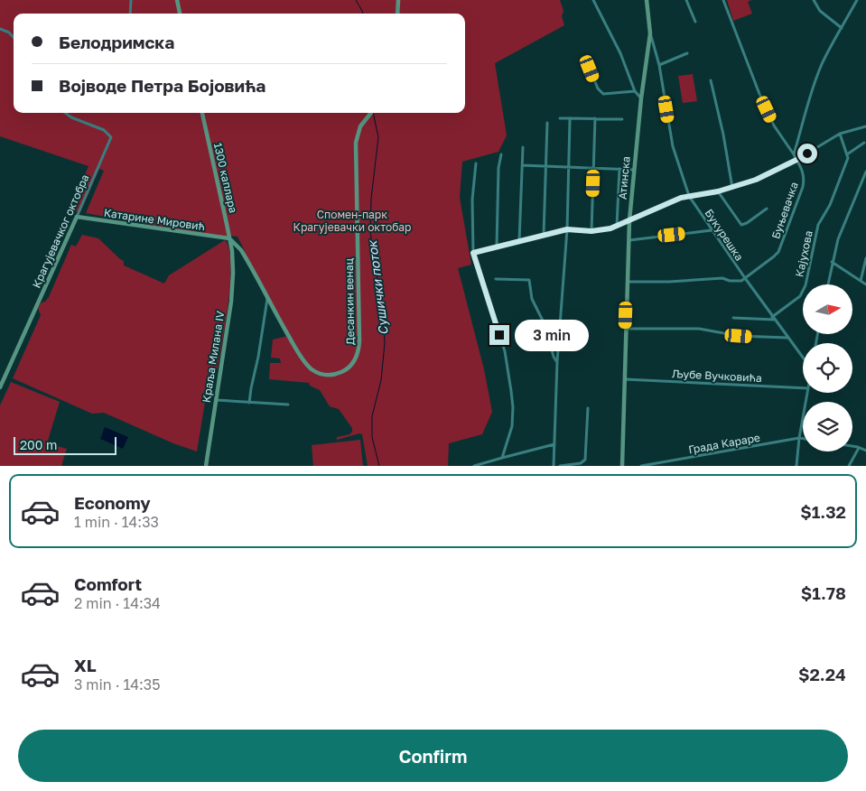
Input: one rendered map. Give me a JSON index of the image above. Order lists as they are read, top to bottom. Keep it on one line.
{"streets":{"street":["1300 каплара","Атинска","Буњевачка","Катарине Мировић","Крагујевачког октобра","Букурешка","Кајухова","Десанкин венац","Краља Милана IV","Љубе Вучковића","Града Караре"]},"crossings":[["1300 каплара","Катарине Мировић"],["1300 каплара","Десанкин венац"],["1300 каплара","Краља Милана IV"],["Атинска","Букурешка"],["Атинска","Љубе Вучковића"],["Буњевачка","Букурешка"],["Катарине Мировић","Крагујевачког октобра"],["Катарине Мировић","Десанкин венац"],["Букурешка","Кајухова"]],"water":["Сушички поток"],"parks":["Спомен-парк Крагујевачки октобар"],"scale_bar":"200 m","north":"right","page":{"banner":["Белодримска","Војводе Петра Бојовића"],"bubble":"3 min","scale":"200 m","list":[{"name":"Economy","note":"1 min · 14:33","value":"$1.32"},{"name":"Comfort","note":"2 min · 14:34","value":"$1.78"},{"name":"XL","note":"3 min · 14:35","value":"$2.24"}],"buttons":"Confirm"}}
